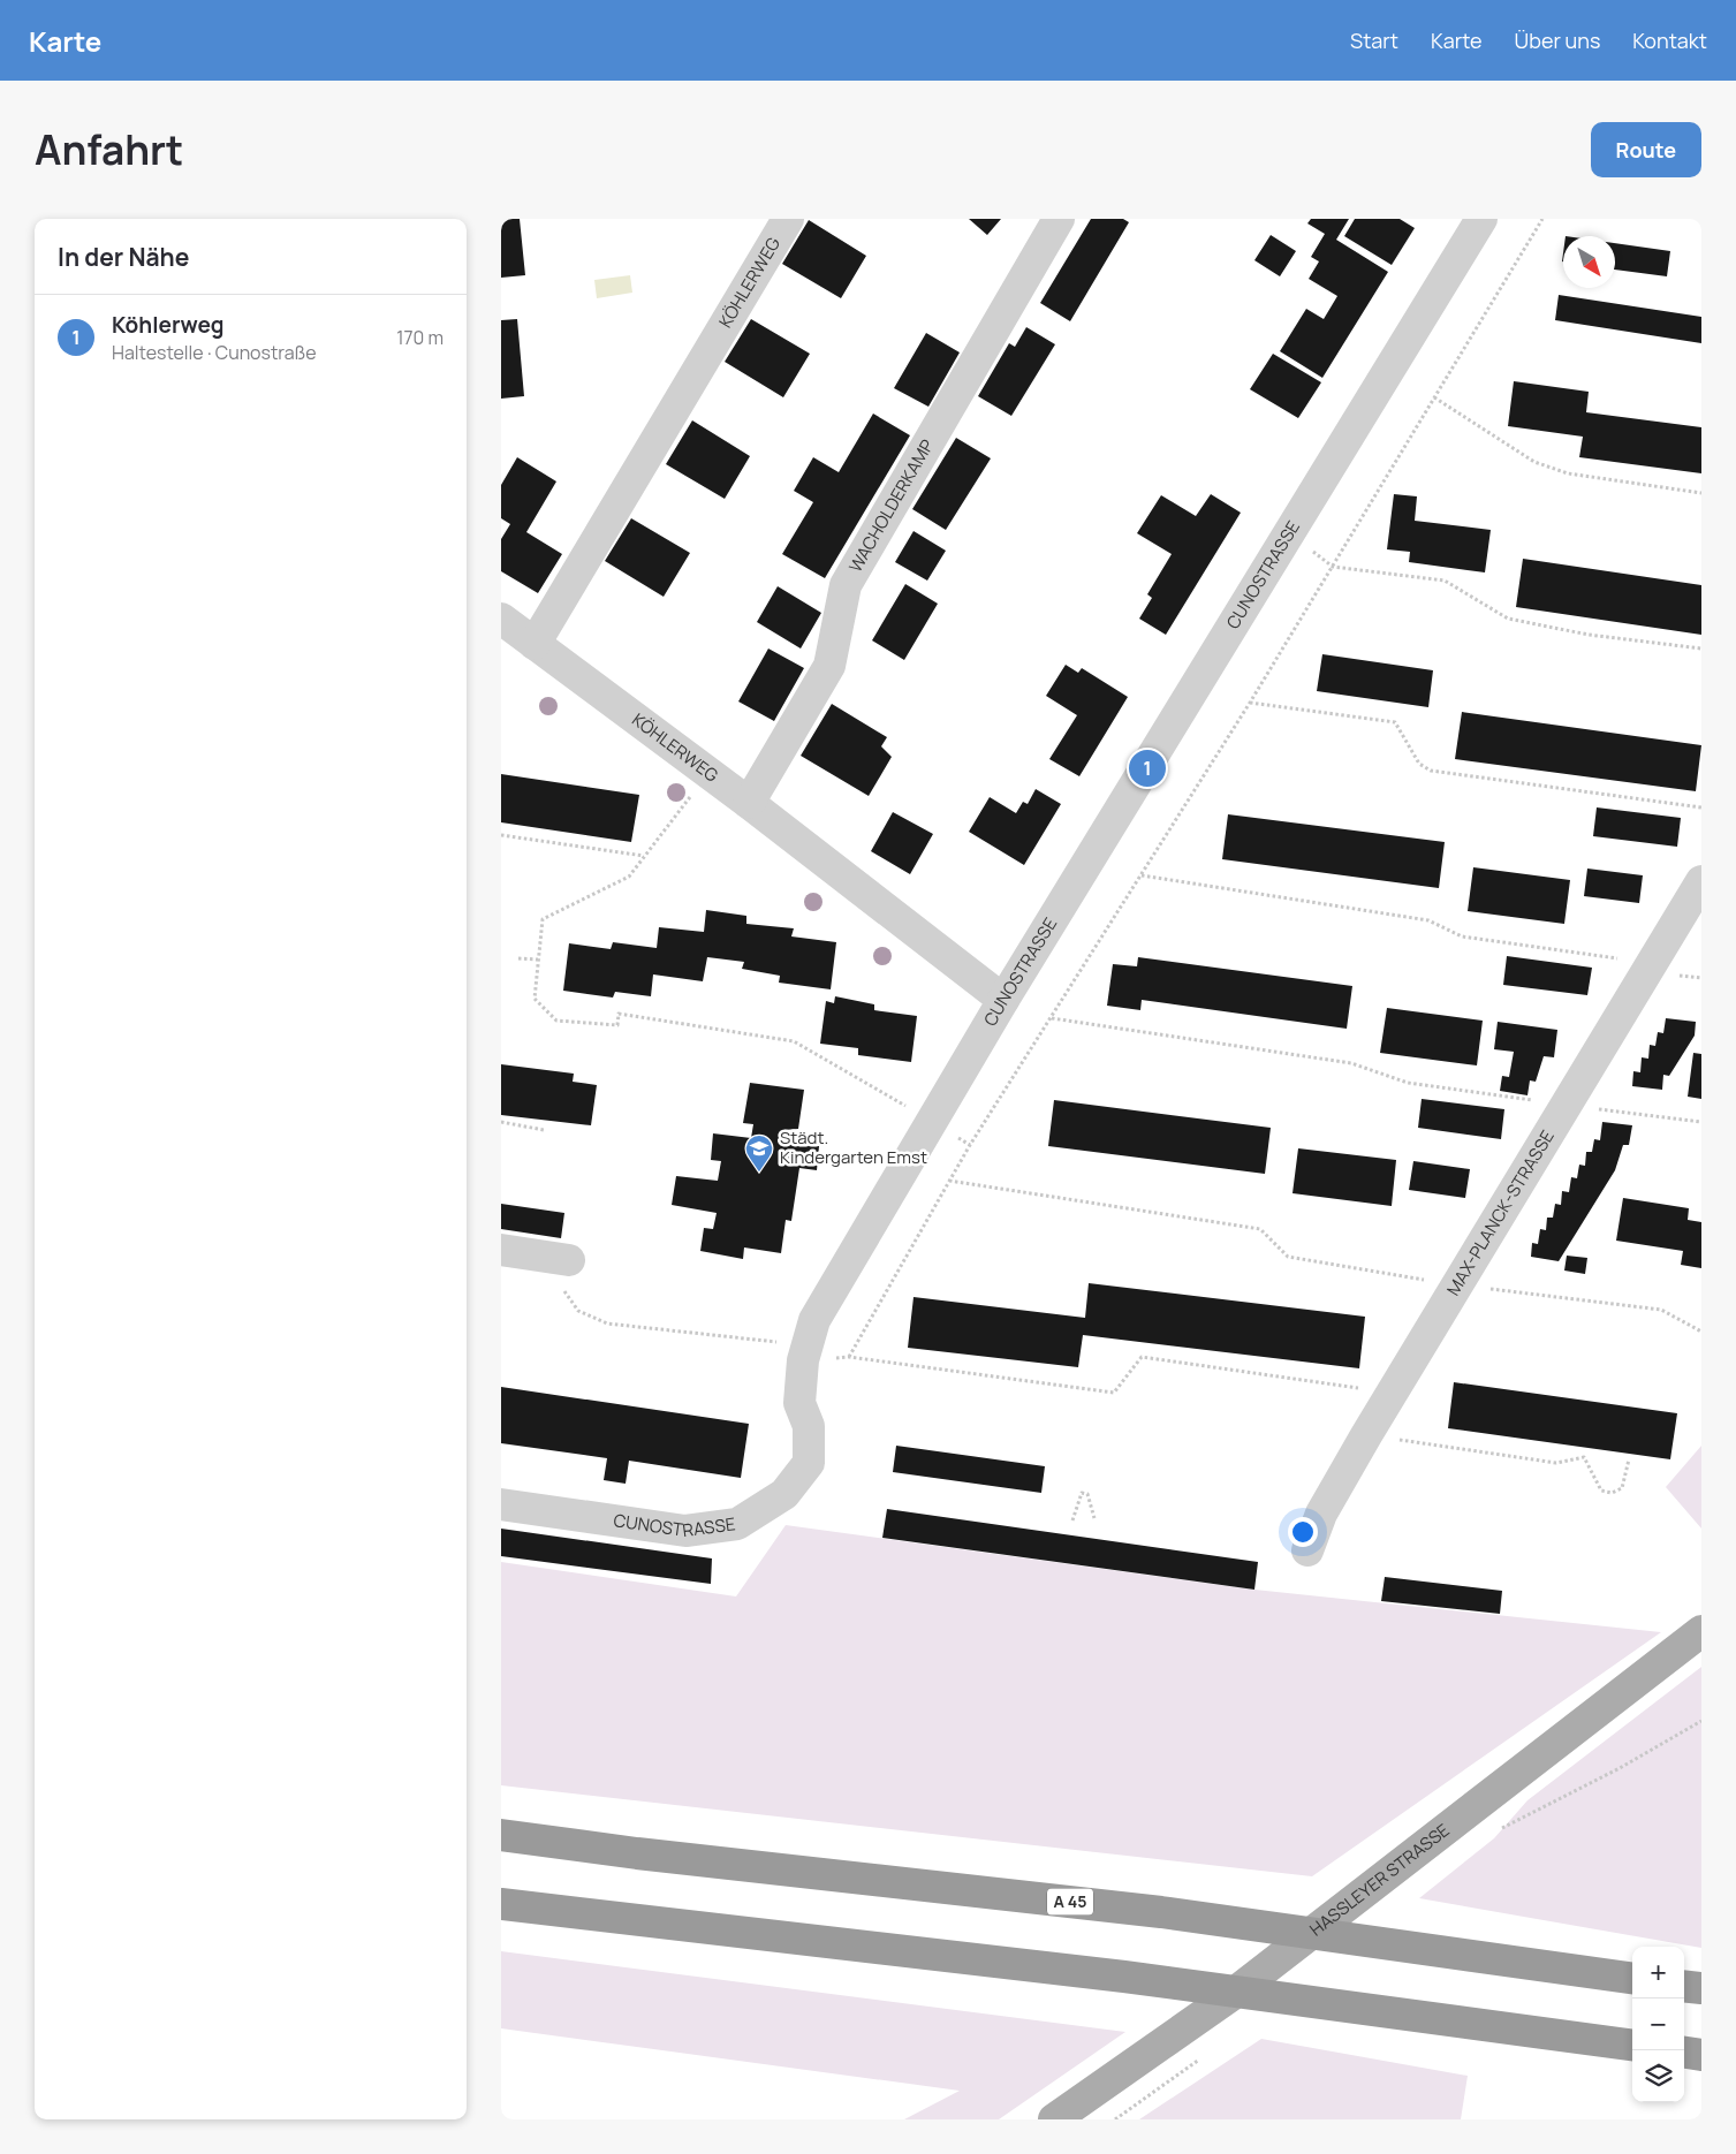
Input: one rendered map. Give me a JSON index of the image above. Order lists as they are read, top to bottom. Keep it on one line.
{"streets":{"highway":["A 45"],"main road":["HASSLEYER STRASSE"],"street":["KÖHLERWEG","WACHOLDERKAMP","CUNOSTRASSE","MAX-PLANCK-STRASSE"]},"crossings":[["KÖHLERWEG","WACHOLDERKAMP"],["KÖHLERWEG","CUNOSTRASSE"]],"places":{"school or university":["Städt. Kindergarten Emst"]},"north":"bottom right","page":{"header":"Karte","nav":["Start","Karte","Über uns","Kontakt"],"title":"Anfahrt","buttons":"Route","heading":"In der Nähe","list":[{"mark":"1","name":"Köhlerweg","note":"Haltestelle · Cunostraße","value":"170 m"}],"pins":"1","map_buttons":["+","−"]}}
